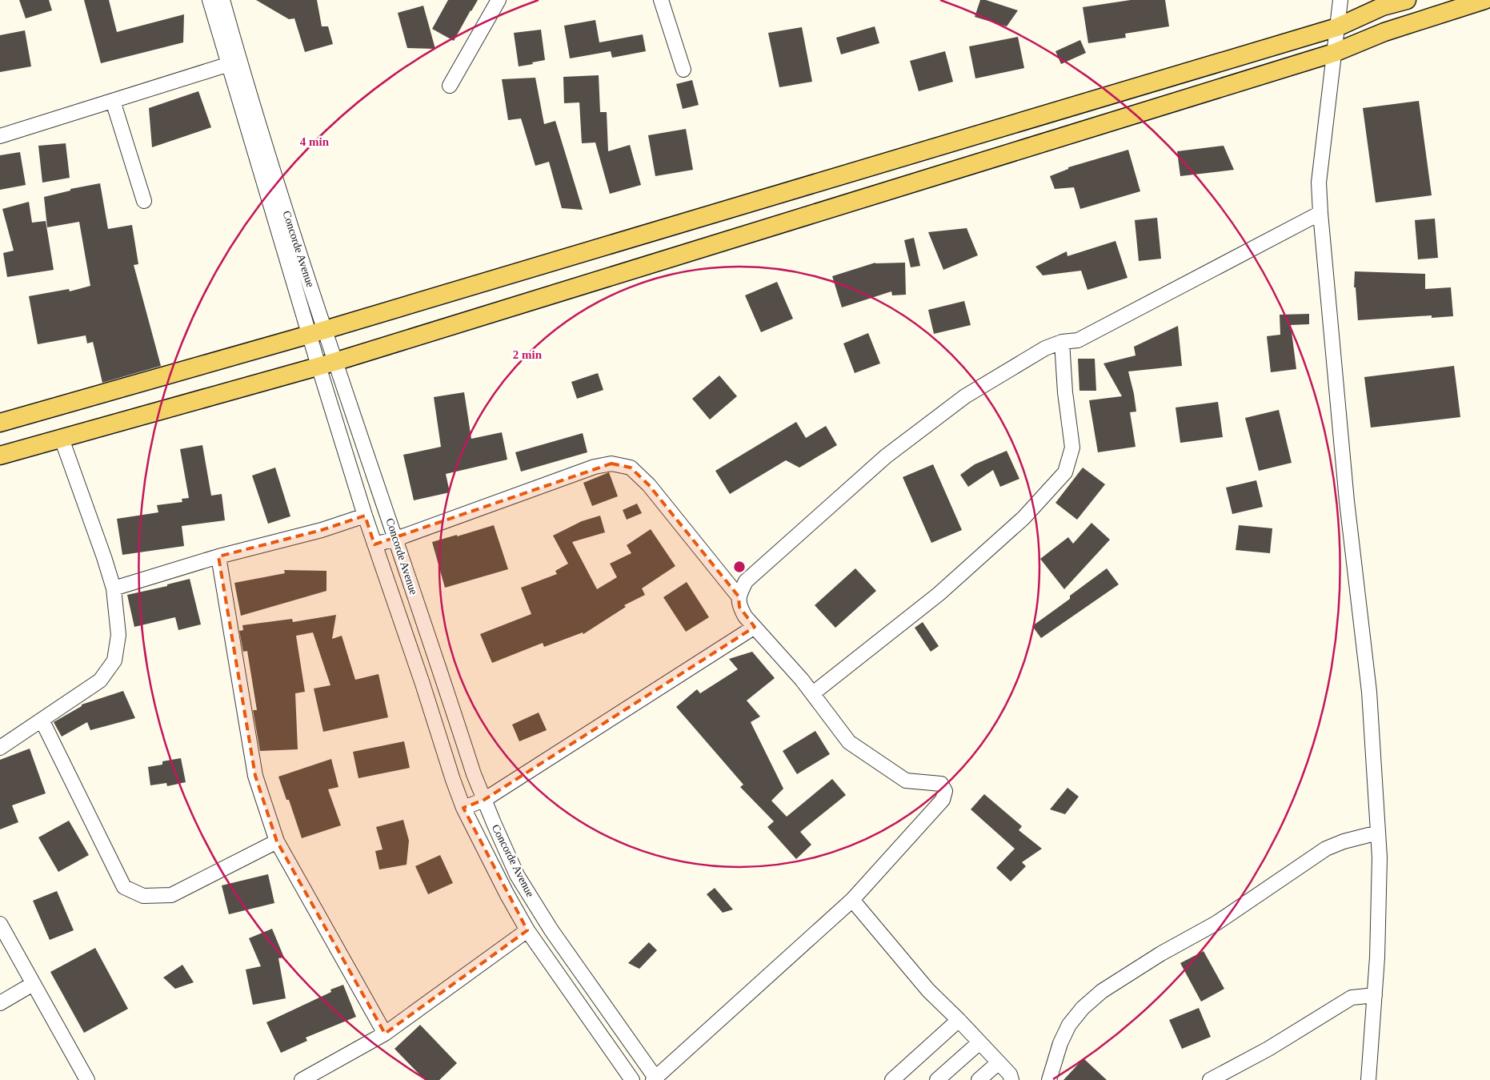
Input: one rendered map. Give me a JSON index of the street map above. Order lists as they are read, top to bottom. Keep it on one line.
{"streets":{"street":["Concorde Avenue"]},"rings":["4 min","2 min"]}
